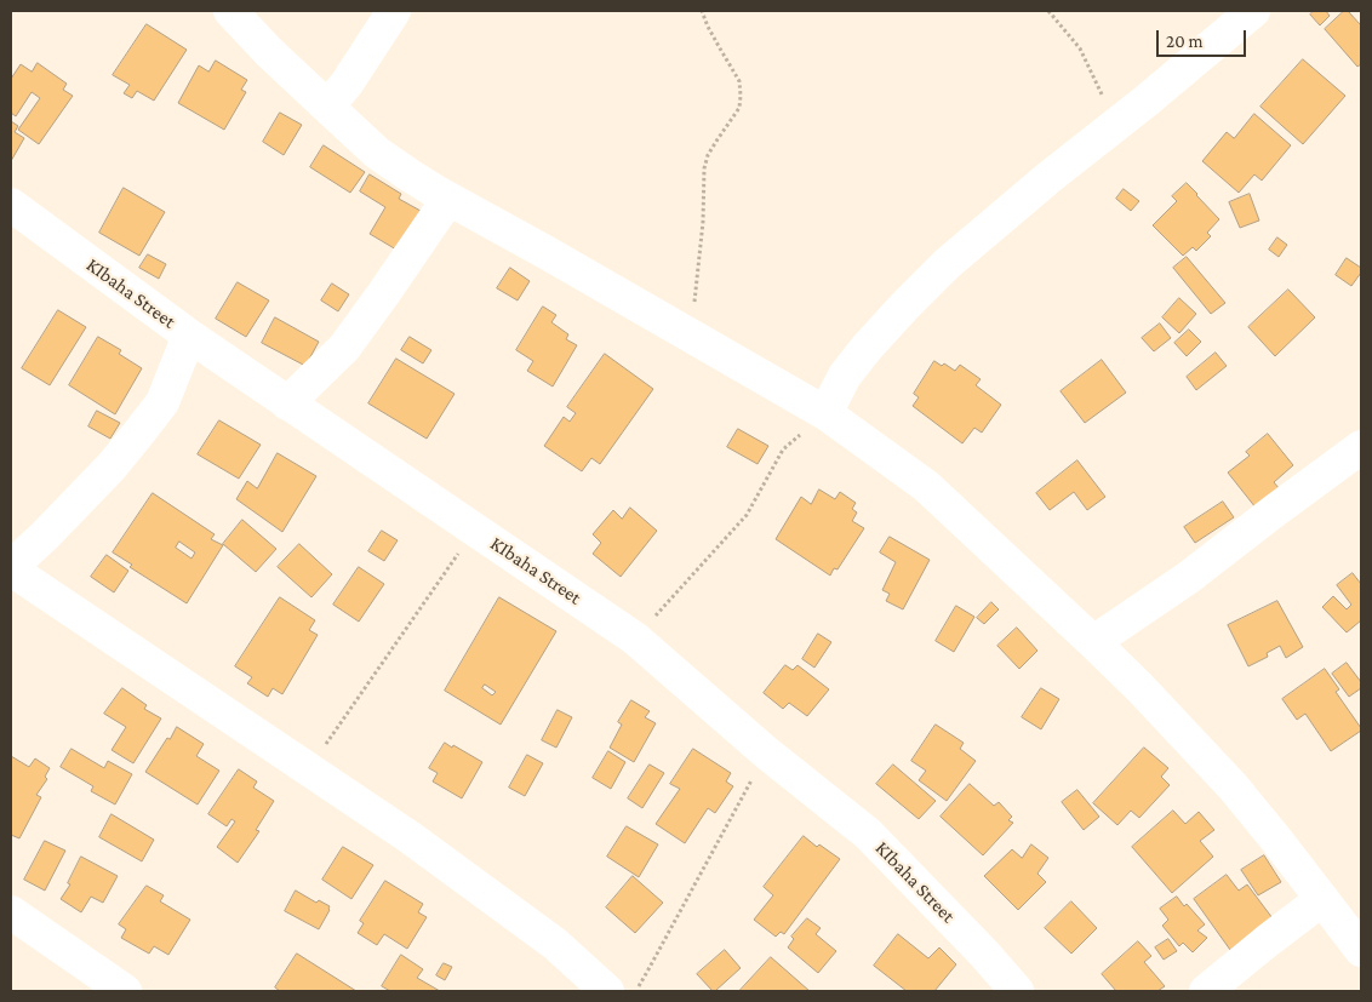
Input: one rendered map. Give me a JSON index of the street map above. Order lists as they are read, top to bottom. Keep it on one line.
{"streets":{"street":["KIbaha Street"]},"scale_bar":"20 m"}
